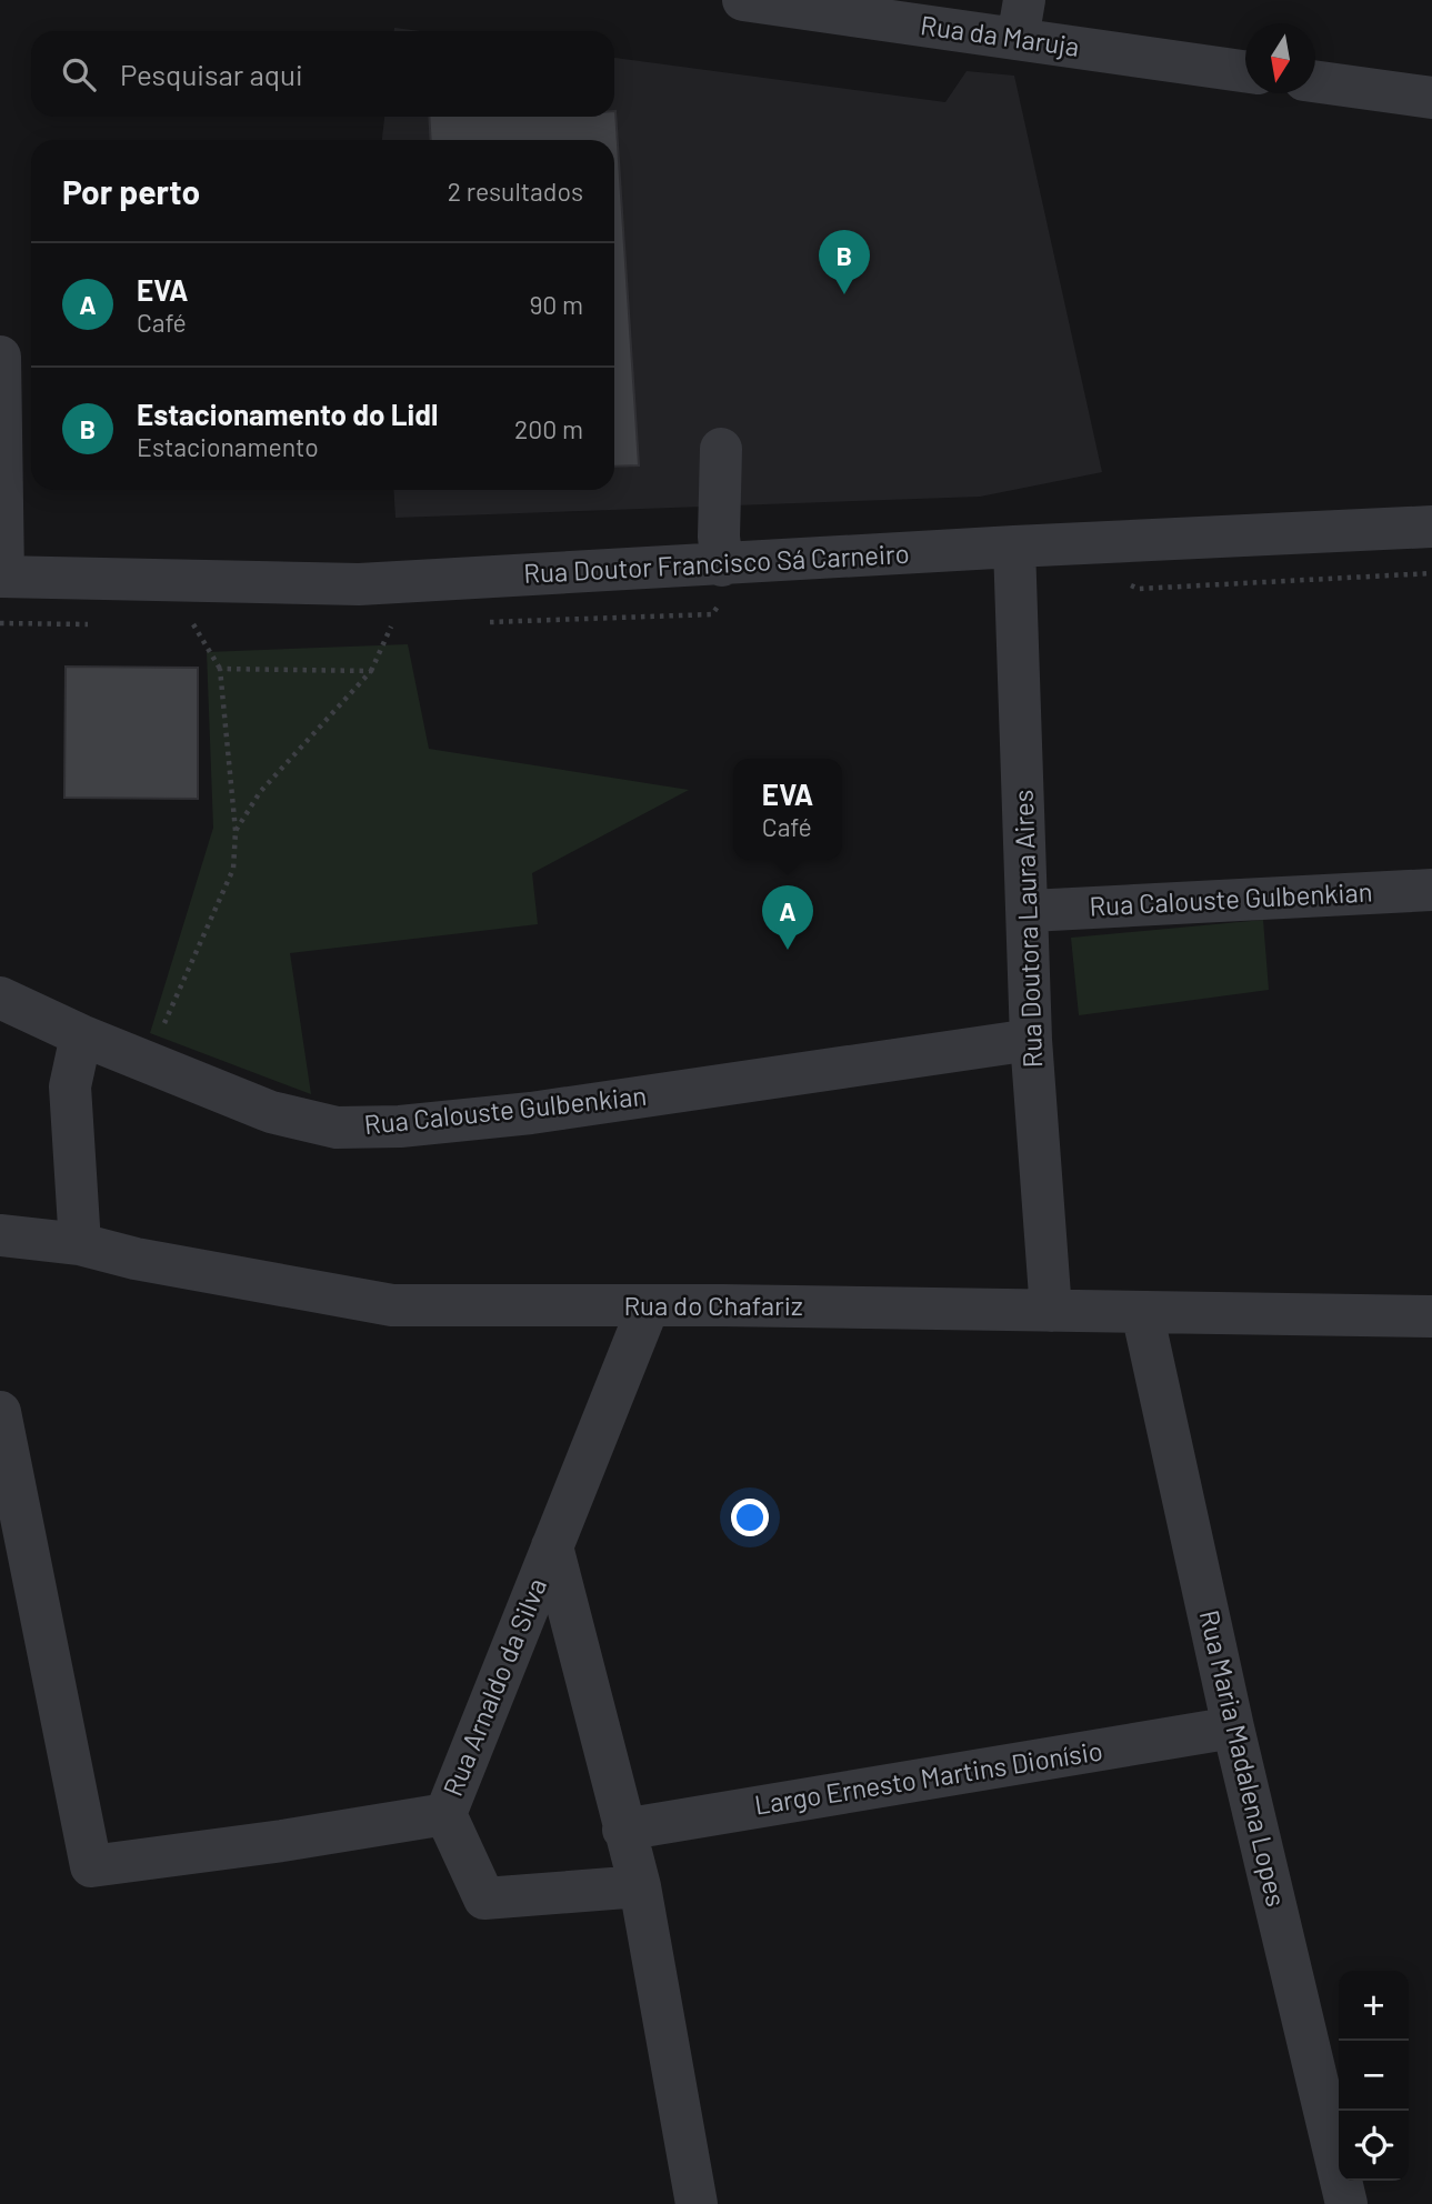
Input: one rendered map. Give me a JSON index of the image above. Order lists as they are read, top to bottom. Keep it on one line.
{"streets":{"street":["Rua da Maruja","Rua Doutor Francisco Sá Carneiro","Rua Calouste Gulbenkian","Rua Doutora Laura Aires","Rua do Chafariz","Rua Arnaldo da Silva","Rua Maria Madalena Lopes","Largo Ernesto Martins Dionísio"]},"crossings":[["Rua Doutor Francisco Sá Carneiro","Rua Doutora Laura Aires"],["Rua Calouste Gulbenkian","Rua Doutora Laura Aires"],["Rua Doutora Laura Aires","Rua do Chafariz"],["Rua do Chafariz","Rua Arnaldo da Silva"],["Rua do Chafariz","Rua Maria Madalena Lopes"],["Rua Arnaldo da Silva","Largo Ernesto Martins Dionísio"],["Rua Maria Madalena Lopes","Largo Ernesto Martins Dionísio"]],"north":"bottom","page":{"search":"Pesquisar aqui","heading":["Por perto","2 resultados"],"pins":["B","A"],"list":[{"mark":"A","name":"EVA","note":"Café","value":"90 m"},{"mark":"B","name":"Estacionamento do Lidl","note":"Estacionamento","value":"200 m"}],"popup":["EVA","Café"],"map_buttons":["+","−"]}}
